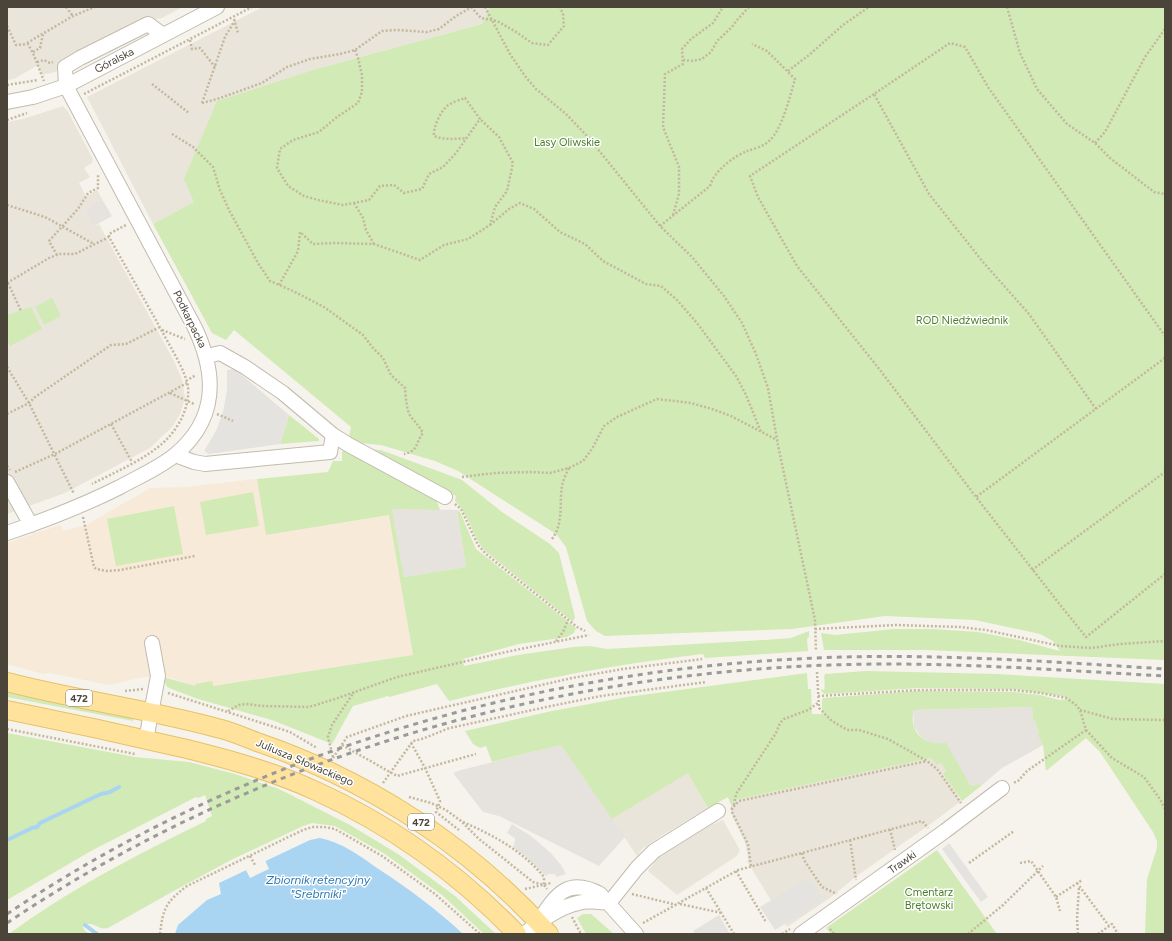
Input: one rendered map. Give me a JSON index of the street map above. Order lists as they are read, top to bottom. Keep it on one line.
{"streets":{"main road":["472","Juliusza Słowackiego"],"street":["Góralska","Podkarpacka","Trawki"]},"crossings":[["Góralska","Podkarpacka"]],"water":["Zbiornik retencyjny \"Srebrniki\""],"parks":["Lasy Oliwskie","ROD Niedźwiednik","Cmentarz Brętowski"]}
